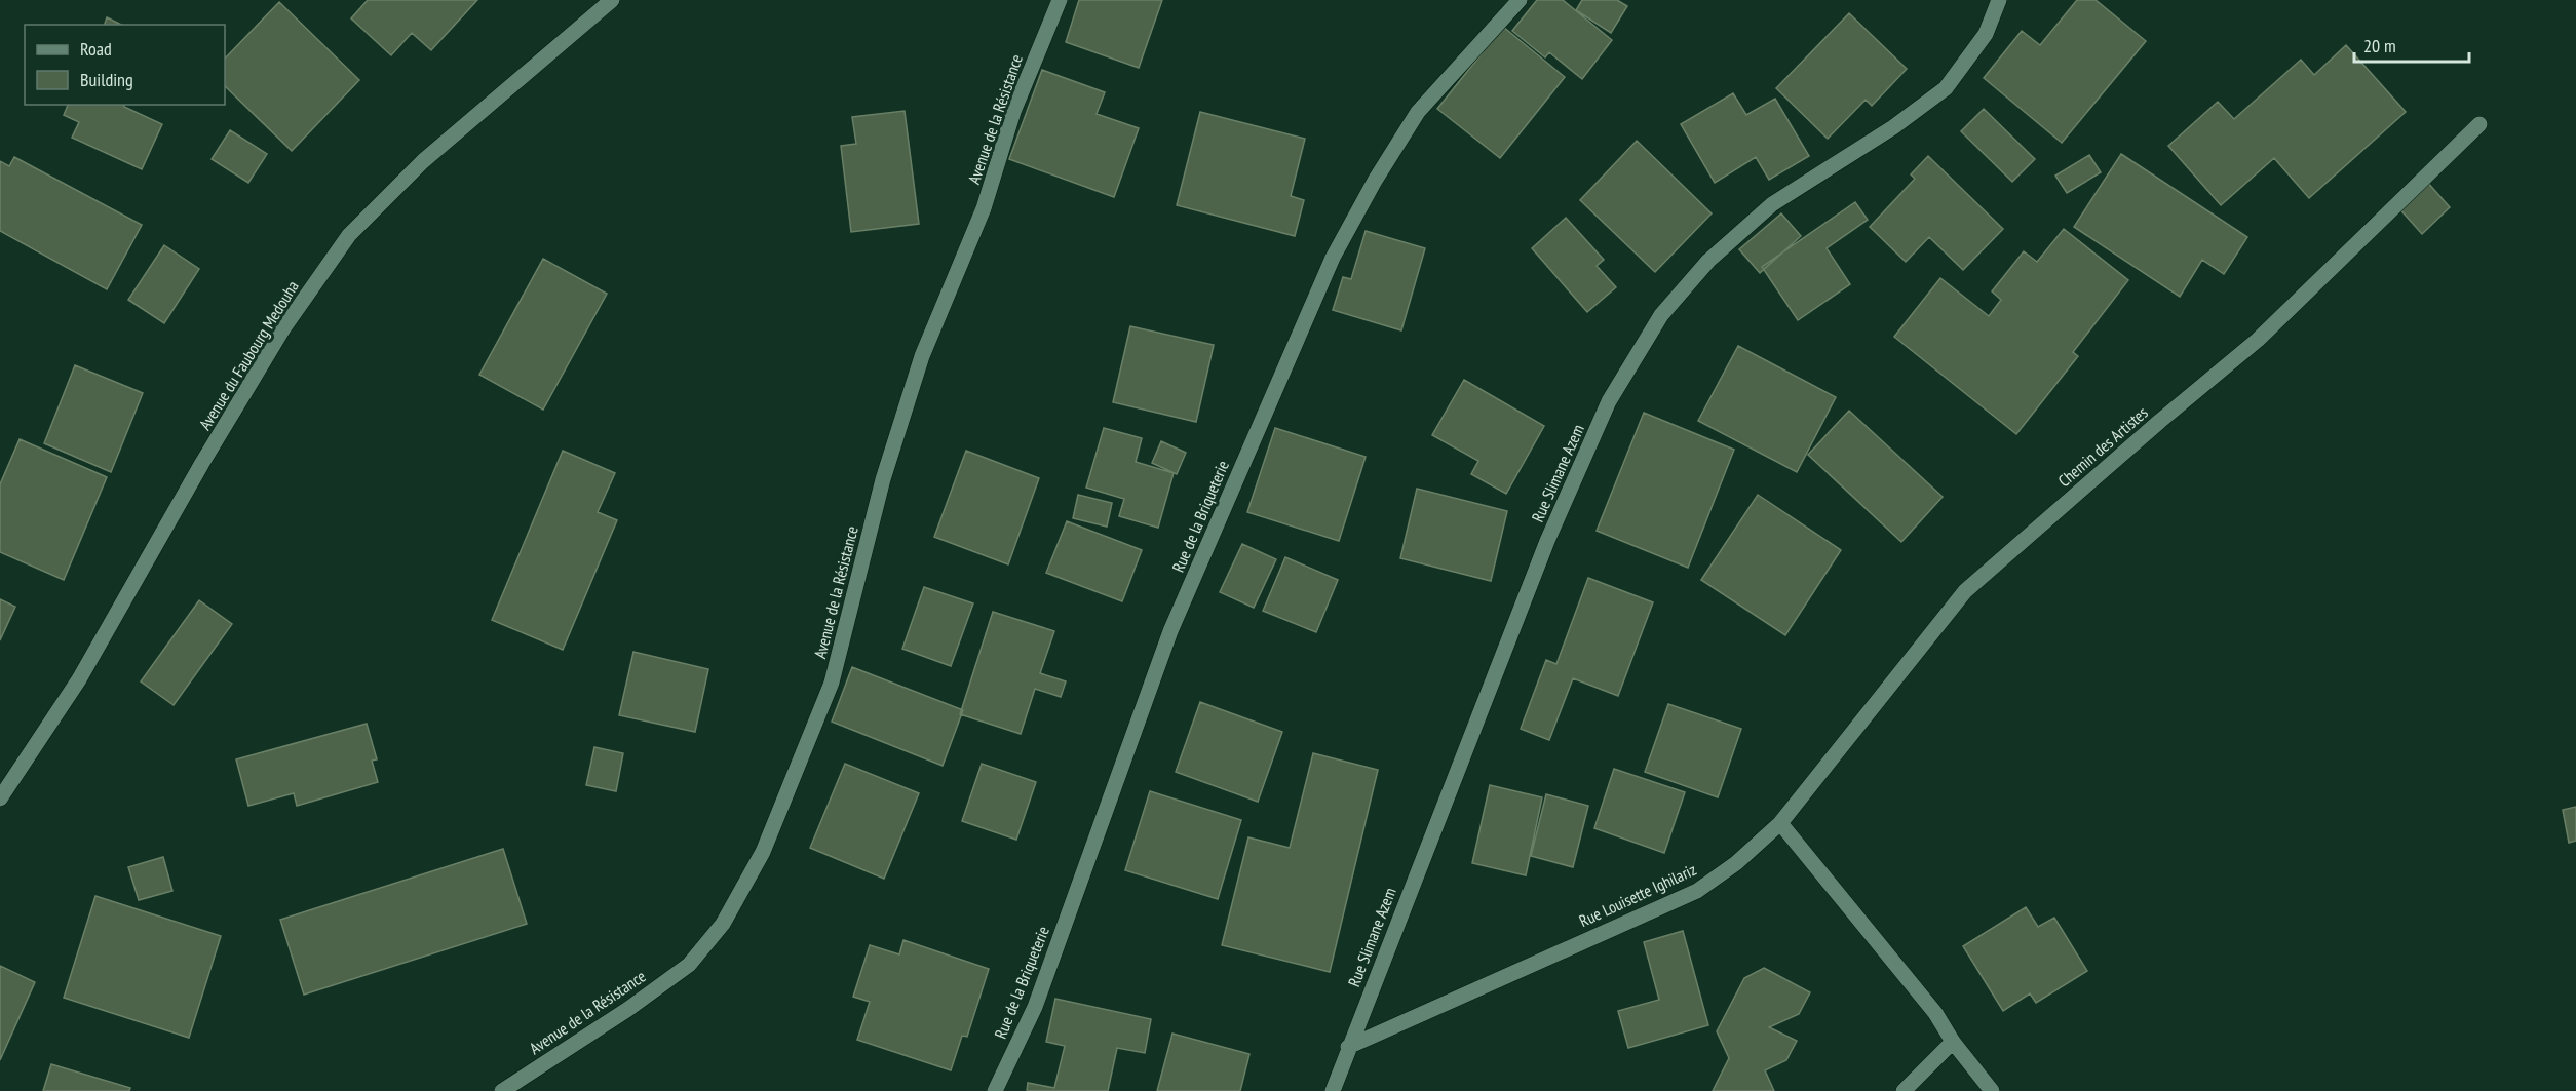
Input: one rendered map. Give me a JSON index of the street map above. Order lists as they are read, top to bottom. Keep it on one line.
{"streets":{"street":["Avenue de la Résistance","Avenue du Faubourg Medouha","Chemin des Artistes","Rue Slimane Azem","Rue de la Briqueterie","Rue Louisette Ighilariz"]},"crossings":[["Chemin des Artistes","Rue Louisette Ighilariz"],["Rue Slimane Azem","Rue Louisette Ighilariz"]],"legend":["Road","Building"],"scale_bar":"20 m"}
